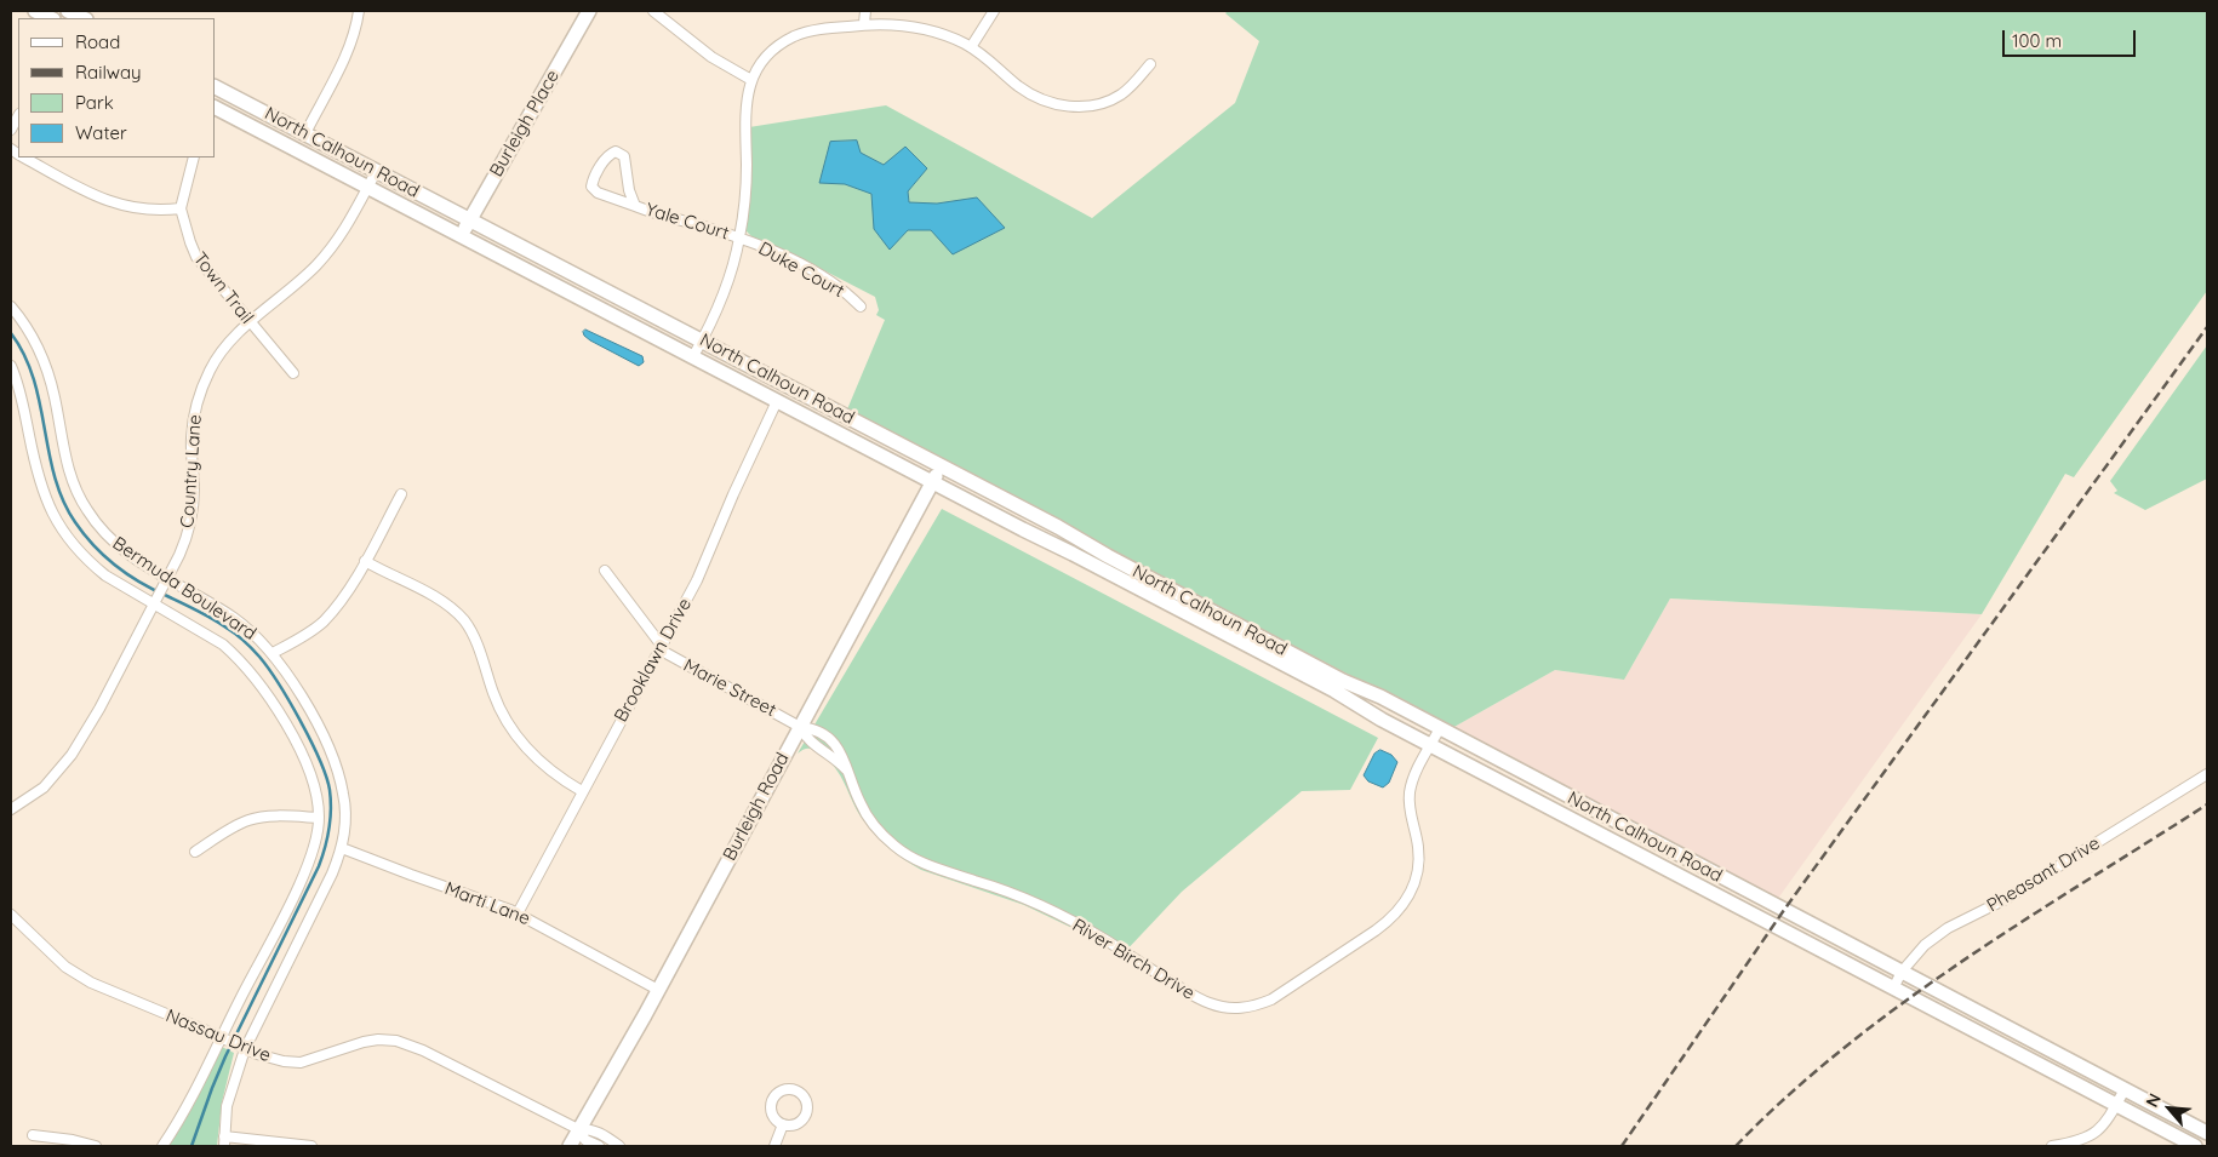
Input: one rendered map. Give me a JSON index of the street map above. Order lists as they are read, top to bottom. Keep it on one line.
{"streets":{"main road":["Burleigh Place","North Calhoun Road","Burleigh Road"],"street":["Yale Court","Duke Court","Town Trail","Country Lane","Bermuda Boulevard","Brooklawn Drive","Marie Street","Pheasant Drive","Marti Lane","River Birch Drive","Nassau Drive"]},"crossings":[["Burleigh Place","North Calhoun Road"],["North Calhoun Road","Country Lane"],["North Calhoun Road","Brooklawn Drive"],["North Calhoun Road","Burleigh Road"],["North Calhoun Road","Pheasant Drive"],["North Calhoun Road","River Birch Drive"],["Yale Court","Duke Court"],["Town Trail","Country Lane"],["Country Lane","Bermuda Boulevard"],["Bermuda Boulevard","Marti Lane"],["Bermuda Boulevard","Nassau Drive"],["Brooklawn Drive","Marie Street"],["Brooklawn Drive","Marti Lane"],["Marie Street","Burleigh Road"],["Marie Street","River Birch Drive"],["Burleigh Road","Marti Lane"],["Burleigh Road","River Birch Drive"],["Burleigh Road","Nassau Drive"]],"legend":["Road","Railway","Park","Water"],"scale_bar":"100 m","north":"top left"}
